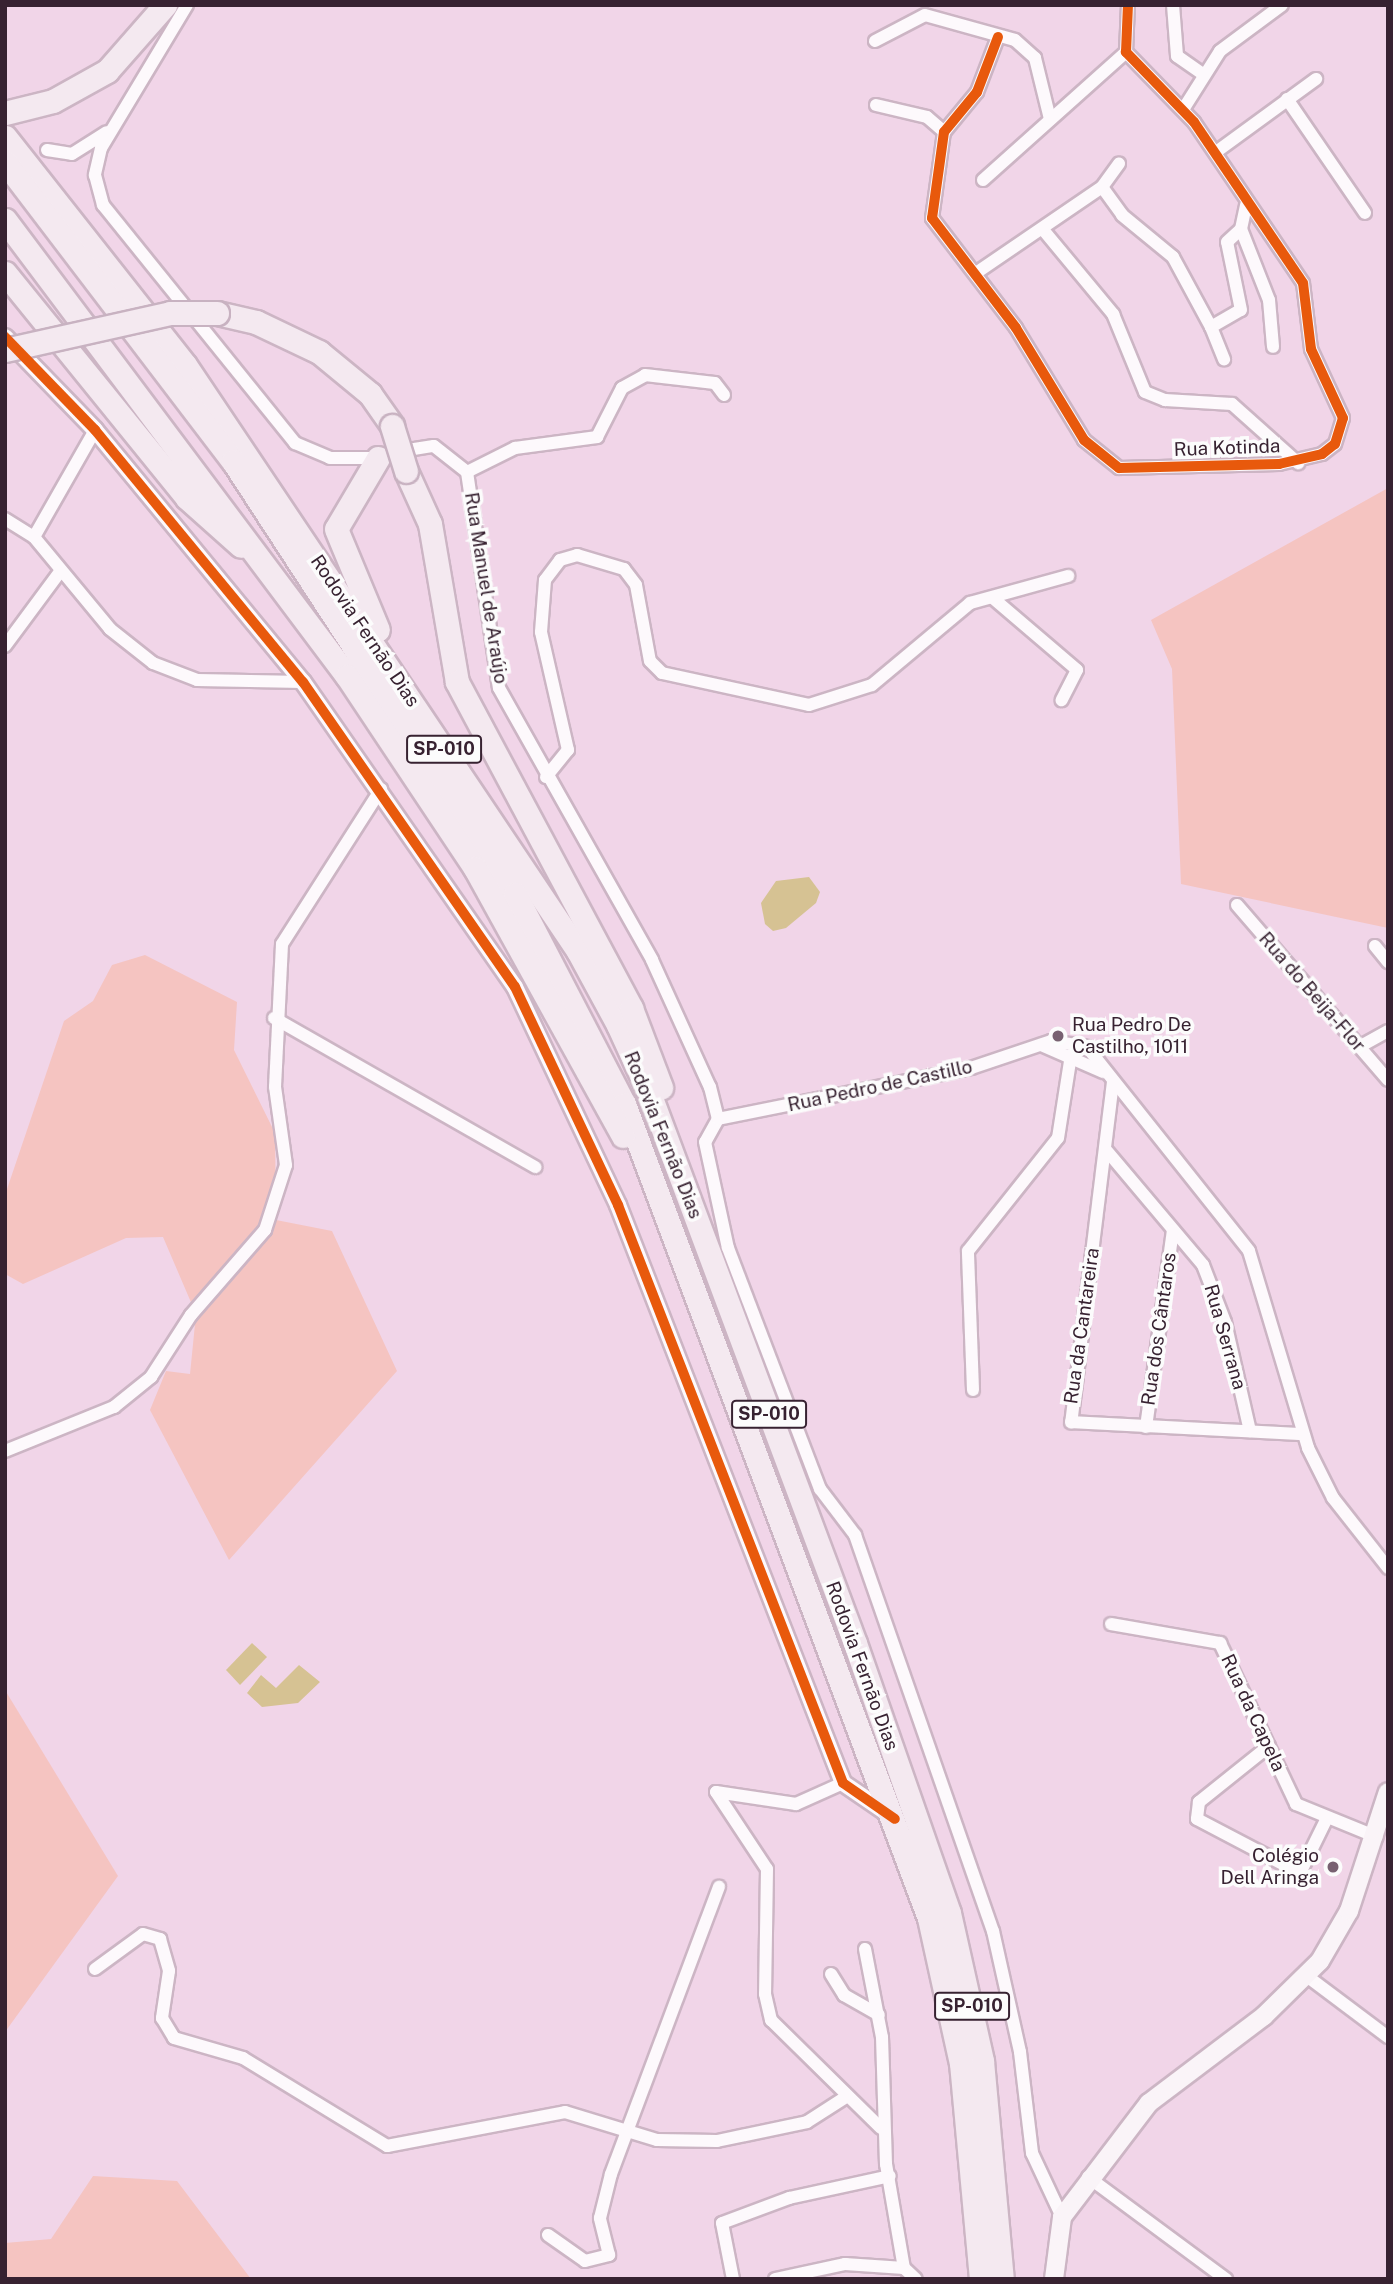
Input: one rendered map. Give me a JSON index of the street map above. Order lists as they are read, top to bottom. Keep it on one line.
{"streets":{"highway":["Rodovia Fernão Dias","SP-010"],"street":["Rua Kotinda","Rua Manuel de Araújo","Rua do Beija-Flor","Rua Pedro de Castillo","Rua da Cantareira","Rua dos Cântaros","Rua Serrana","Rua da Capela"]},"crossings":[["Rua Manuel de Araújo","Rua Pedro de Castillo"],["Rua Pedro de Castillo","Rua da Cantareira"],["Rua da Cantareira","Rua dos Cântaros"],["Rua da Cantareira","Rua Serrana"],["Rua dos Cântaros","Rua Serrana"]],"places":["Rua Pedro De Castilho, 1011","Colégio Dell Aringa"]}
